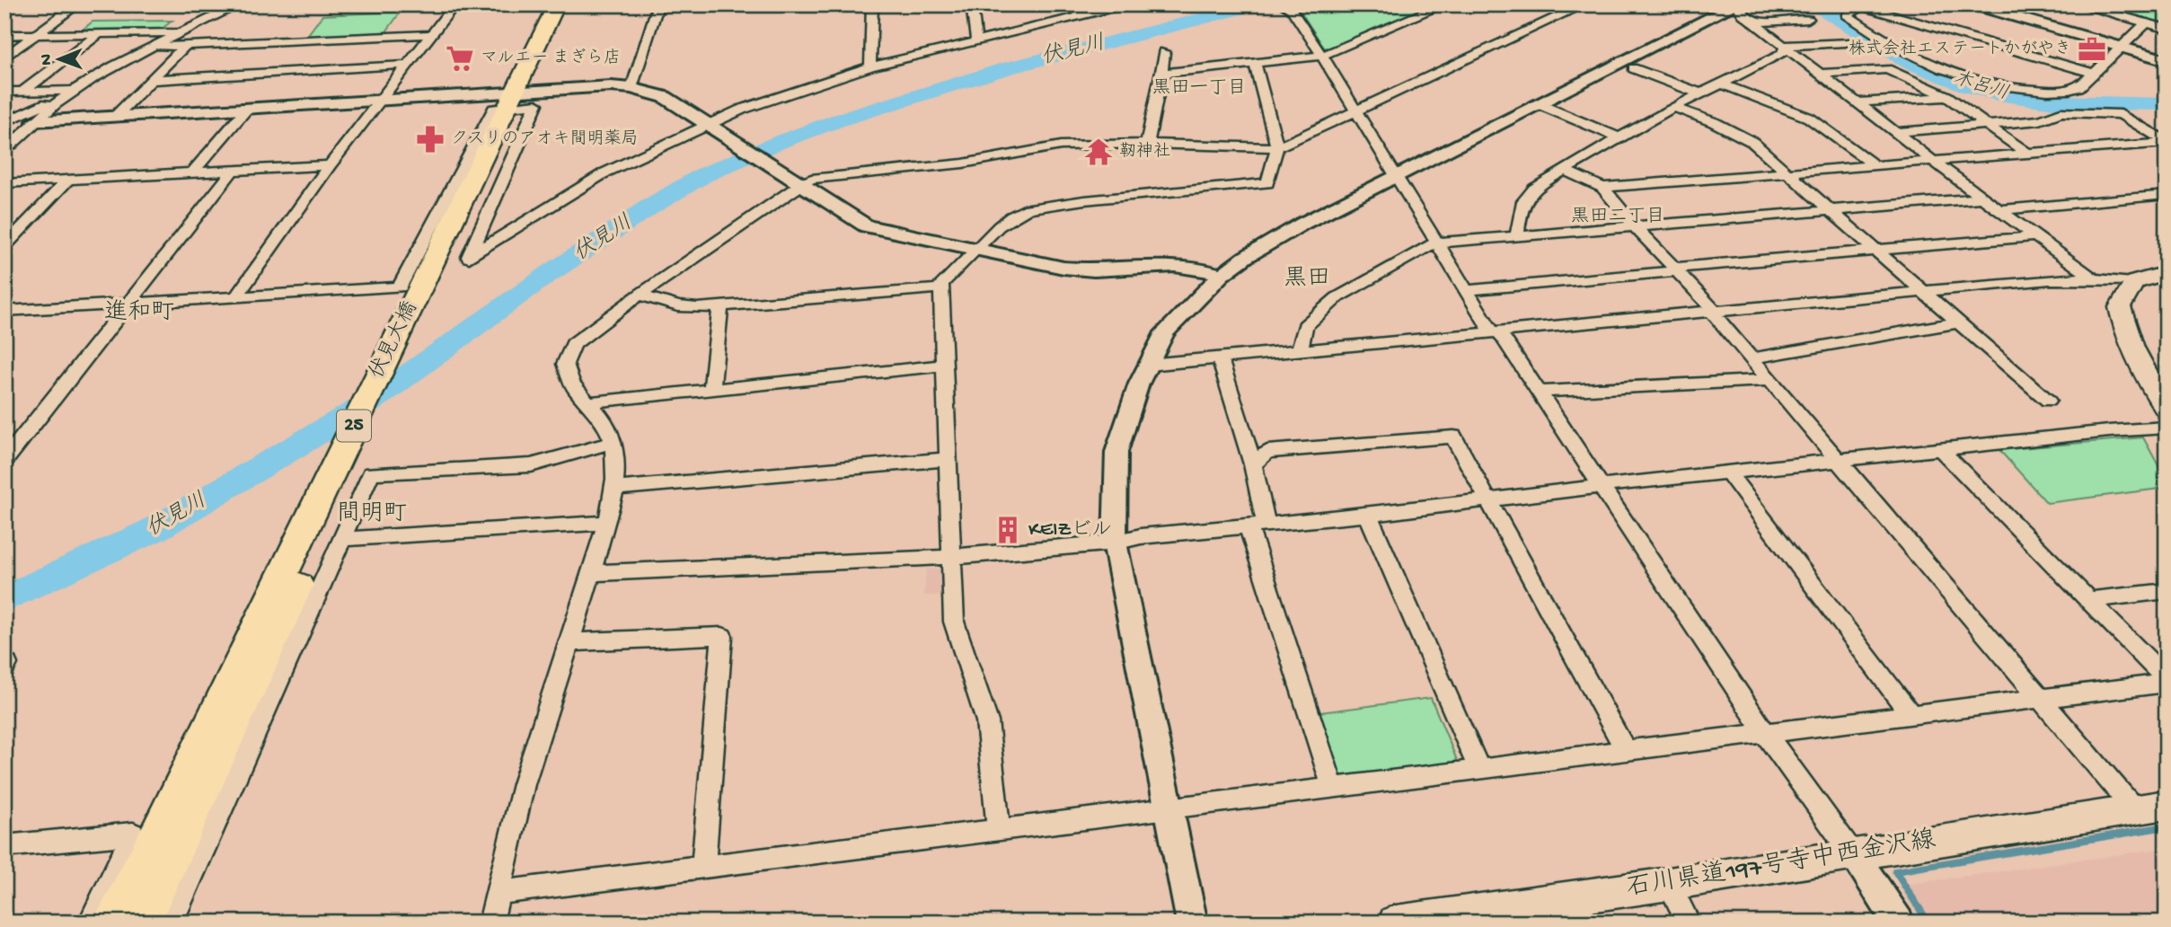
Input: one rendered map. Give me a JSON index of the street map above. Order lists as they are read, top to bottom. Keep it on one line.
{"streets":{"main road":["伏見大橋","25","石川県道197号寺中西金沢線"]},"crossings":[["伏見大橋","25"]],"districts":["黒田一丁目","黒田二丁目","黒田","進和町","間明町"],"water":["伏見川","木呂川"],"places":{"office":["株式会社エステートかがやき"],"supermarket":["マルエー まぎら店"],"pharmacy":["クスリのアオキ間明薬局"],"temple":["靭神社"],"building":["KEIZビル"]},"north":"left"}
